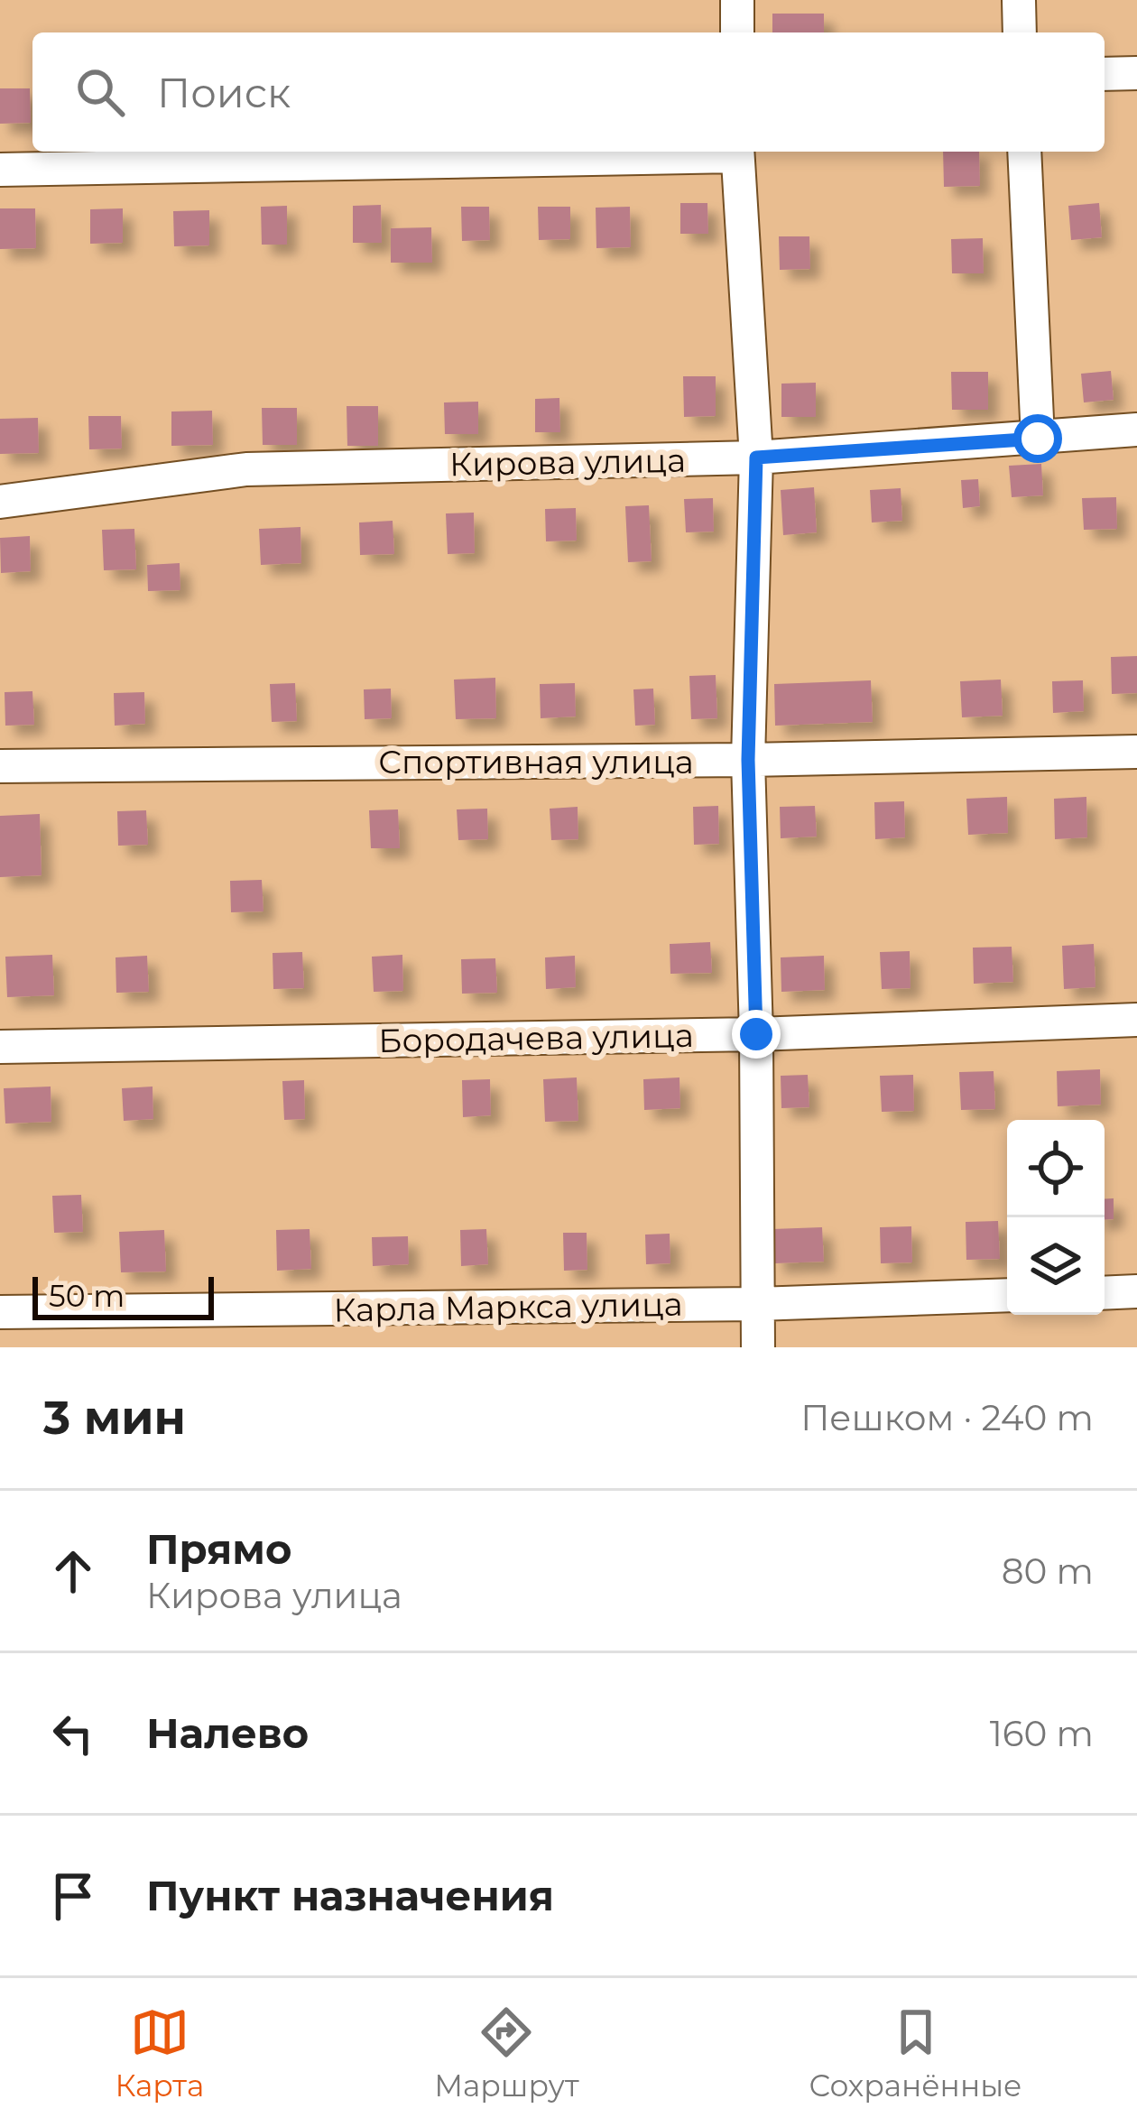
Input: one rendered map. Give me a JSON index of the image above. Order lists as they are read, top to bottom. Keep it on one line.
{"streets":{"street":["Кирова улица","Спортивная улица","Бородачева улица","Карла Маркса улица"]},"scale_bar":"50 m","page":{"search":"Поиск","scale":"50 m","heading":["3 мин","Пешком · 240 m"],"list":[["Прямо","Кирова улица","80 m"],["Налево","160 m"],"Пункт назначения"],"nav":["Карта","Маршрут","Сохранённые"]}}
